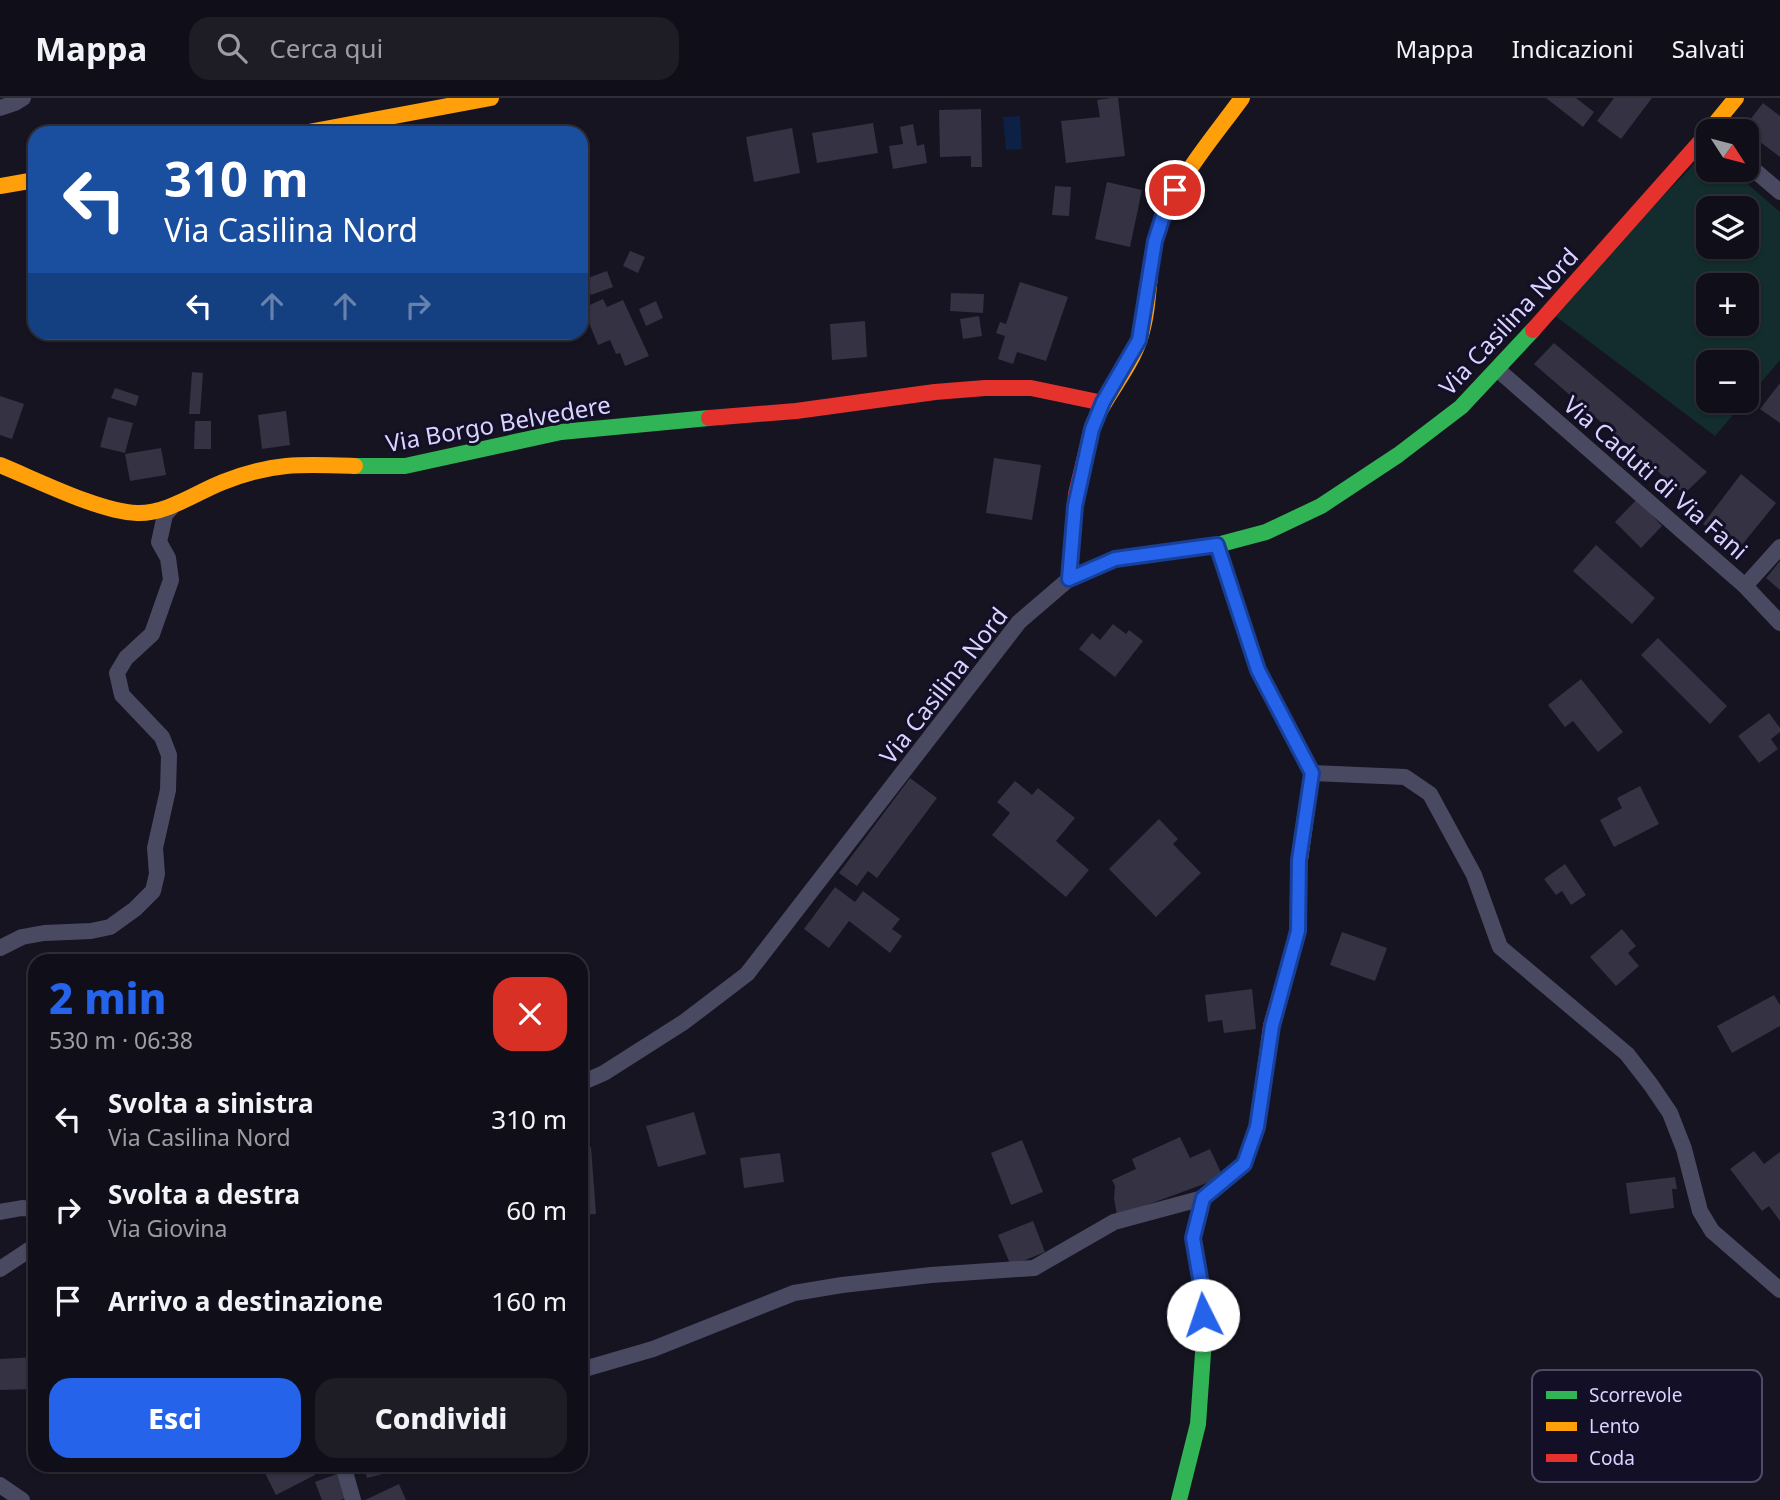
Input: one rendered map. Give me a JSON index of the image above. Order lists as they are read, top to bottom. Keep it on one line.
{"streets":{"street":["Via Casilina Nord","Via Borgo Belvedere","Via Caduti di Via Fani"]},"crossings":[["Via Casilina Nord","Via Caduti di Via Fani"]],"legend":["Scorrevole","Lento","Coda"],"north":"bottom right","page":{"header":"Mappa","search":"Cerca qui","nav":["Mappa","Indicazioni","Salvati"],"map_buttons":["+","−"],"turn":["310 m","Via Casilina Nord"],"heading":["2 min","530 m · 06:38"],"list":[{"name":"Svolta a sinistra","note":"Via Casilina Nord","value":"310 m"},{"name":"Svolta a destra","note":"Via Giovina","value":"60 m"},{"name":"Arrivo a destinazione","value":"160 m"}],"buttons":["Esci","Condividi"]}}
